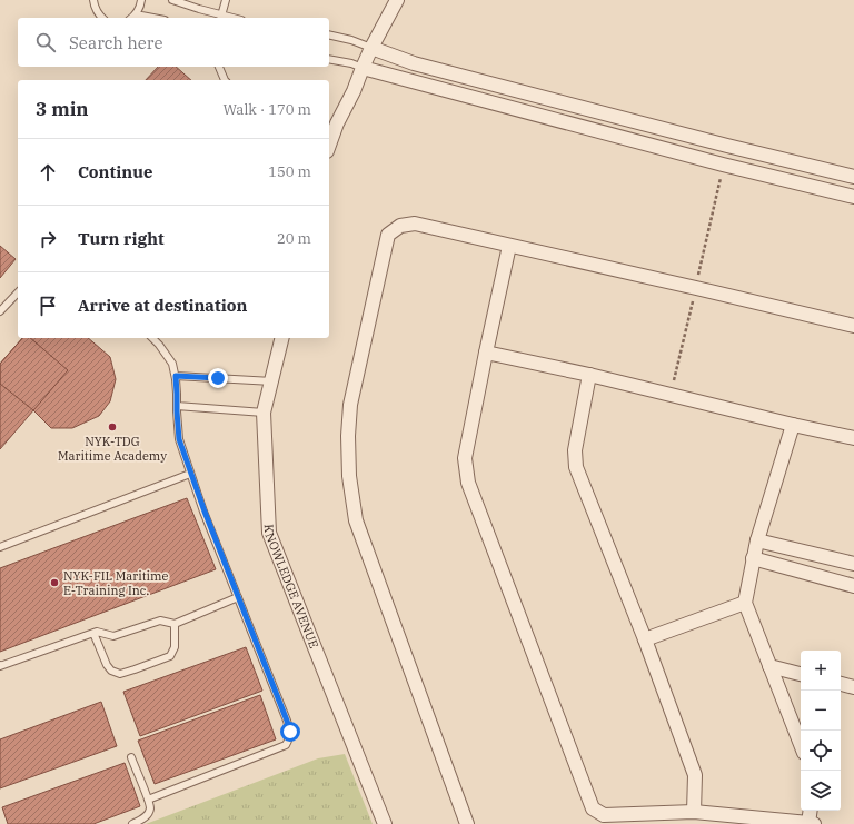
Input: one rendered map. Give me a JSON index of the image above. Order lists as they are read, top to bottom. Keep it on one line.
{"streets":{"street":["KNOWLEDGE AVENUE"]},"places":["NYK-TDG Maritime Academy","NYK-FIL Maritime E-Training Inc."],"page":{"search":"Search here","heading":["3 min","Walk · 170 m"],"list":[["Continue","150 m"],["Turn right","20 m"],"Arrive at destination"],"map_buttons":["+","−"]}}
